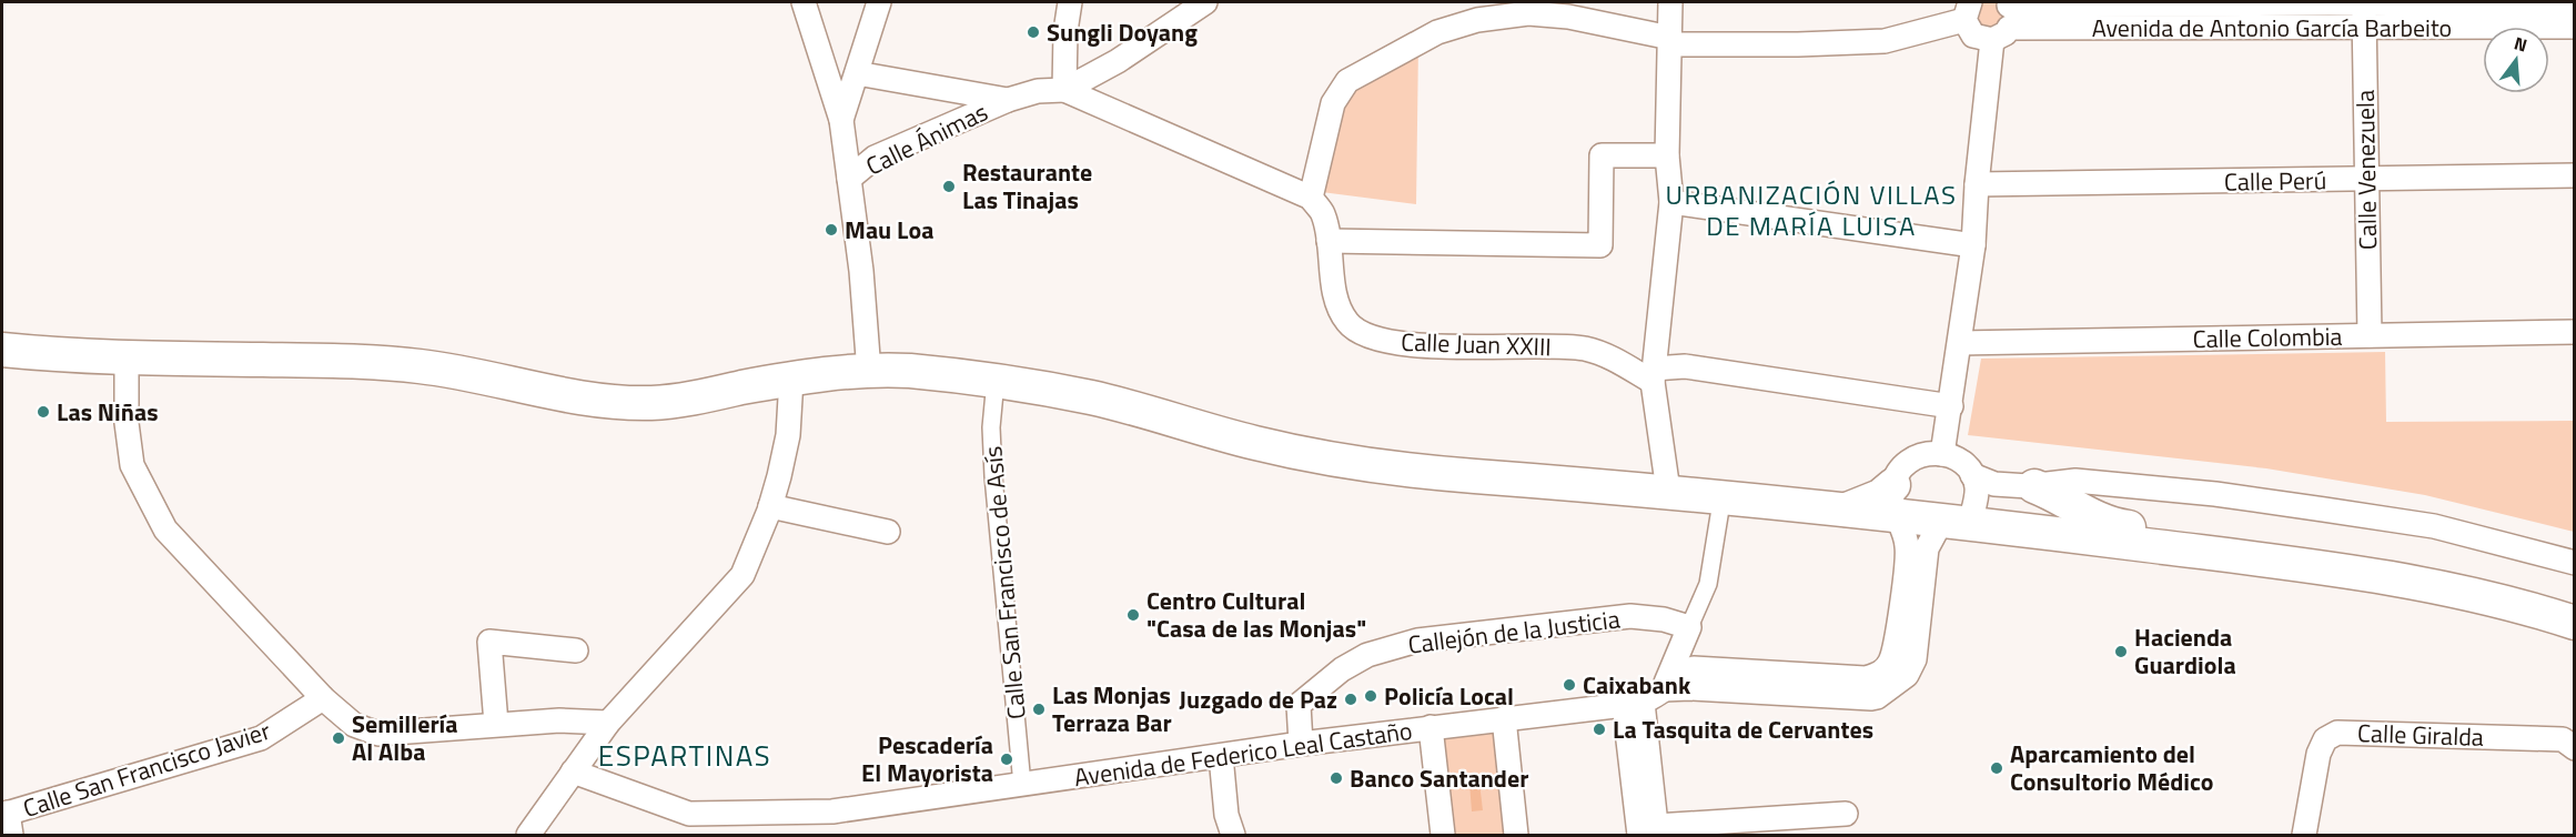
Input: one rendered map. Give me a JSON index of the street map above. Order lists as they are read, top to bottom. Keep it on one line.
{"streets":{"street":["Avenida de Antonio García Barbeito","Calle Ánimas","Calle Venezuela","Calle Perú","Calle Colombia","Calle Juan XXIII","Calle San Francisco de Asís","Callejón de la Justicia","Calle Giralda","Avenida de Federico Leal Castaño","Calle San Francisco Javier"]},"crossings":[["Avenida de Antonio García Barbeito","Calle Venezuela"],["Calle Venezuela","Calle Perú"],["Calle Venezuela","Calle Colombia"],["Calle San Francisco de Asís","Avenida de Federico Leal Castaño"],["Callejón de la Justicia","Avenida de Federico Leal Castaño"]],"districts":["URBANIZACIÓN VILLAS DE MARÍA LUISA","ESPARTINAS"],"places":["Sungli Doyang","Restaurante Las Tinajas","Mau Loa","Las Niñas","Centro Cultural \"Casa de las Monjas\"","Hacienda Guardiola","Caixabank","Policía Local","Juzgado de Paz","Las Monjas Terraza Bar","La Tasquita de Cervantes","Semillería Al Alba","Pescadería El Mayorista","Aparcamiento del Consultorio Médico","Banco Santander"],"north":"top"}
